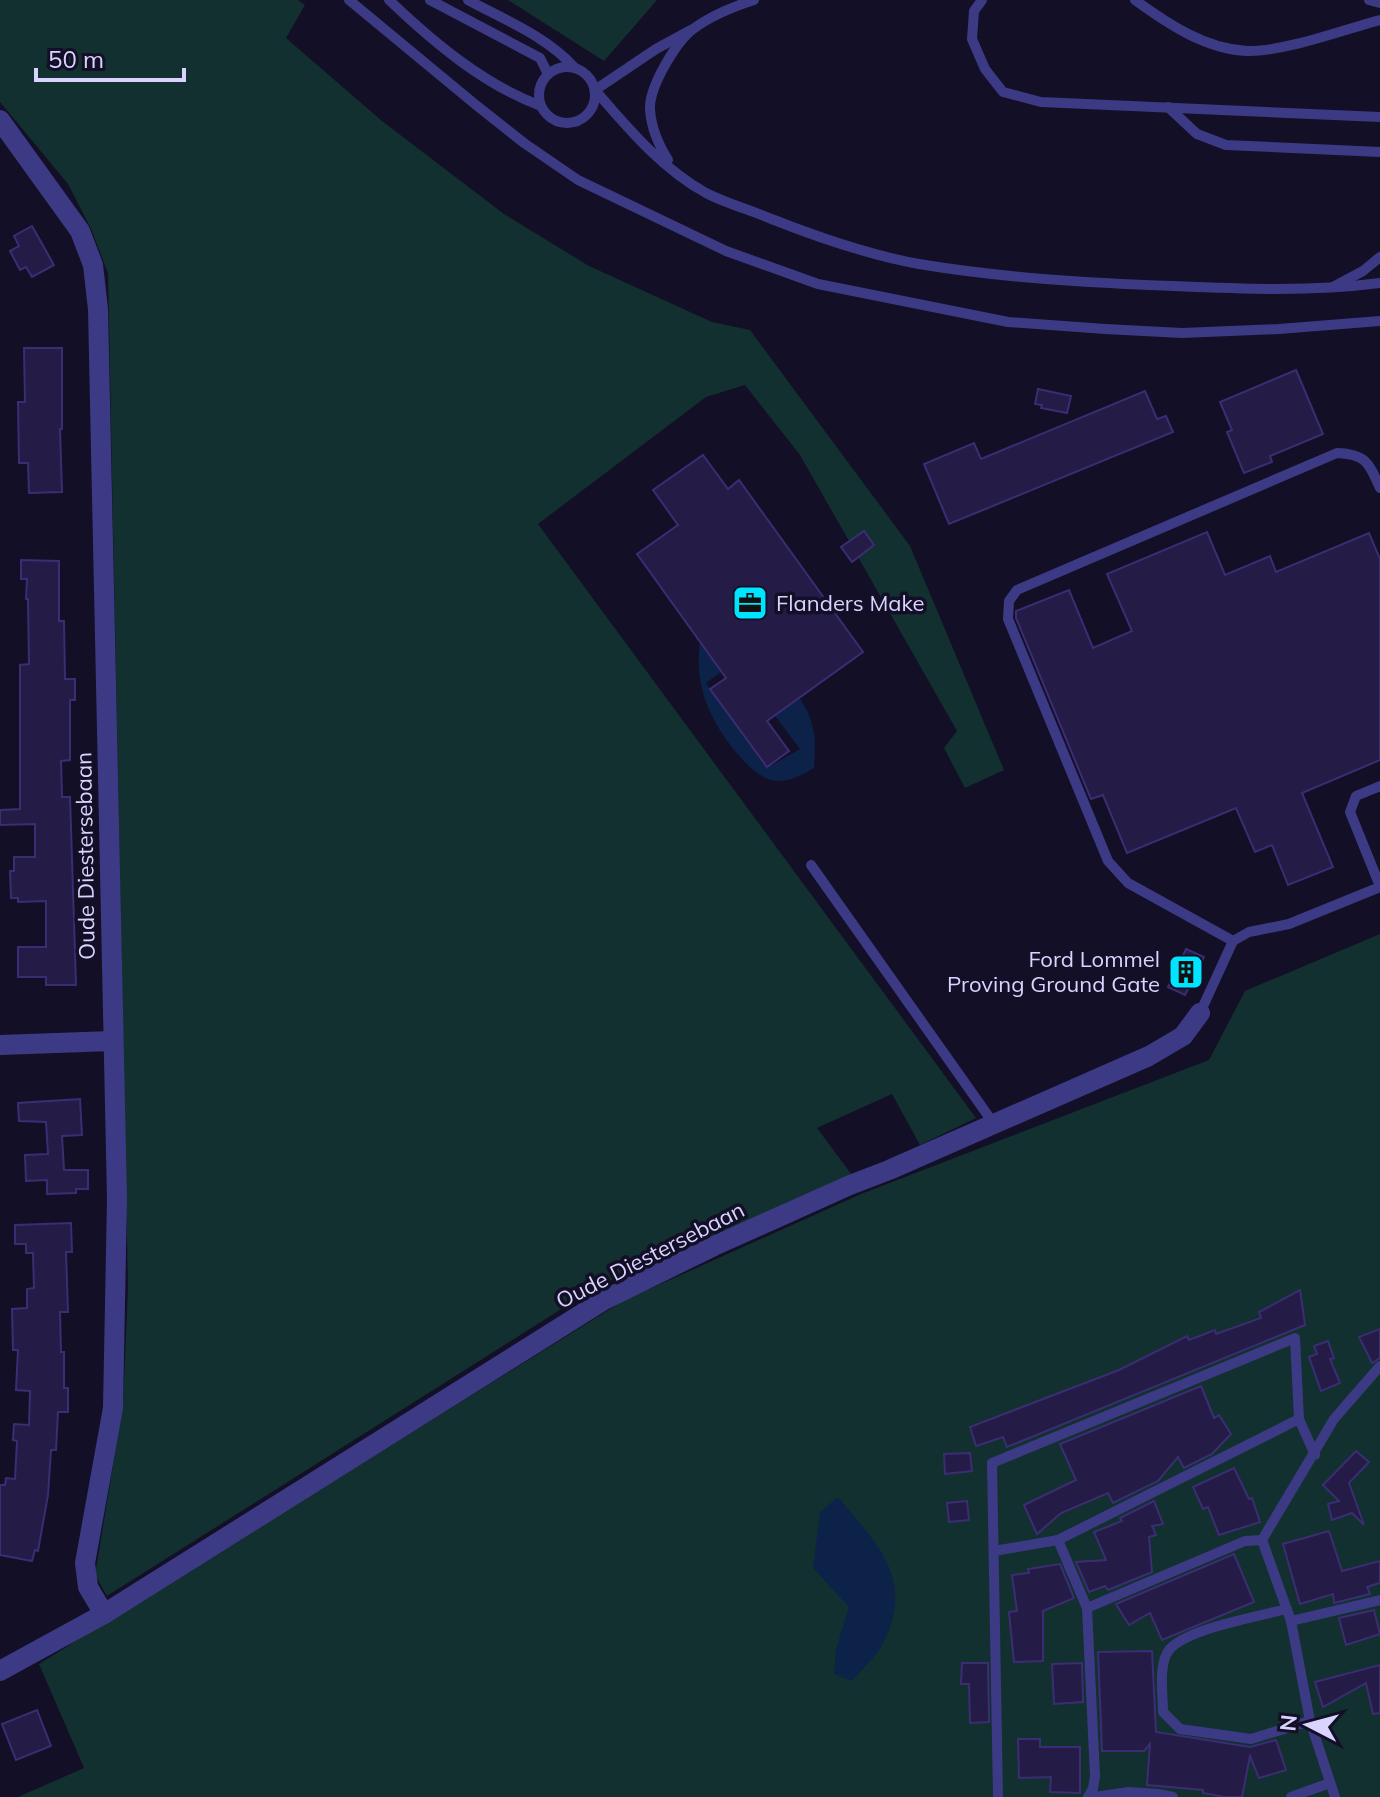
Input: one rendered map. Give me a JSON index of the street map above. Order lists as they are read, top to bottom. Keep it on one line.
{"streets":{"street":["Oude Diestersebaan"]},"places":{"office":["Flanders Make"],"building":["Ford Lommel Proving Ground Gate"]},"scale_bar":"50 m","north":"left"}
